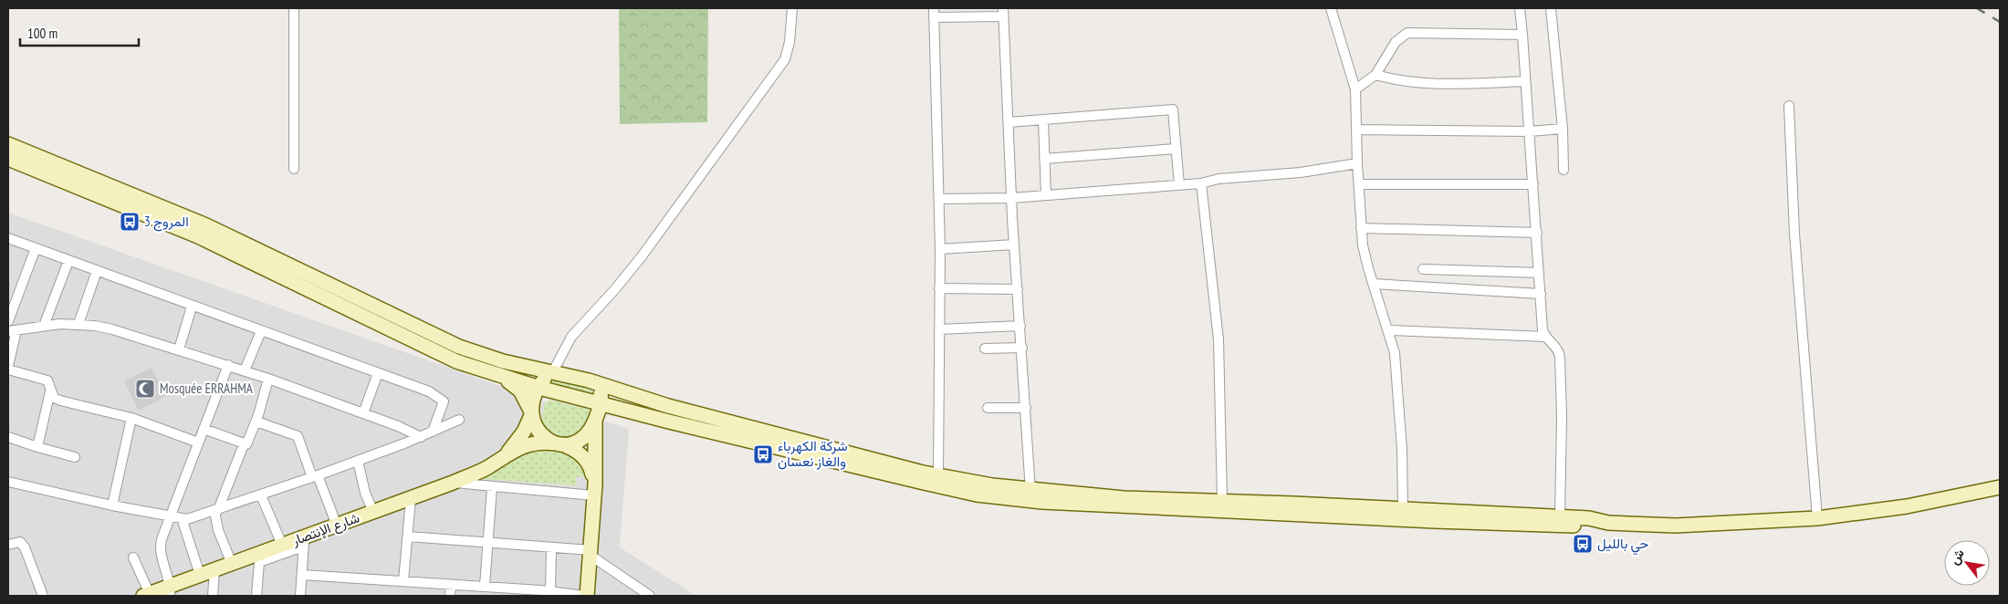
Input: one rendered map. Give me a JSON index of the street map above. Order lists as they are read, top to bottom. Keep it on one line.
{"streets":{"main road":["شارع الإنتصار"]},"places":{"bus stop":["المروج 3","شركة الكهرباء والغاز نعسان","حي بالليل"],"mosque":["Mosquée ERRAHMA"]},"scale_bar":"100 m","north":"top left"}
